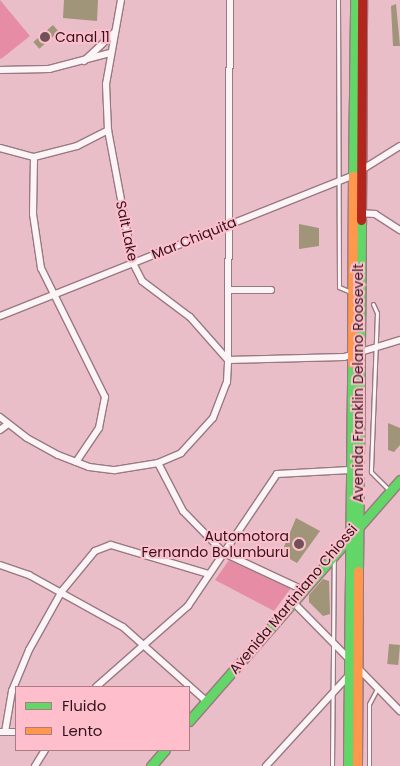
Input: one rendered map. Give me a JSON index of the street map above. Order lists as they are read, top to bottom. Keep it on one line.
{"streets":{"main road":["Avenida Franklin Delano Roosevelt","Avenida Martiniano Chiossi"],"street":["Salt Lake","Mar Chiquita"]},"crossings":[["Salt Lake","Mar Chiquita"],["Mar Chiquita","Avenida Franklin Delano Roosevelt"],["Avenida Franklin Delano Roosevelt","Avenida Martiniano Chiossi"]],"places":["Canal 11","Automotora Fernando Bolumburu"],"legend":["Fluido","Lento"]}
